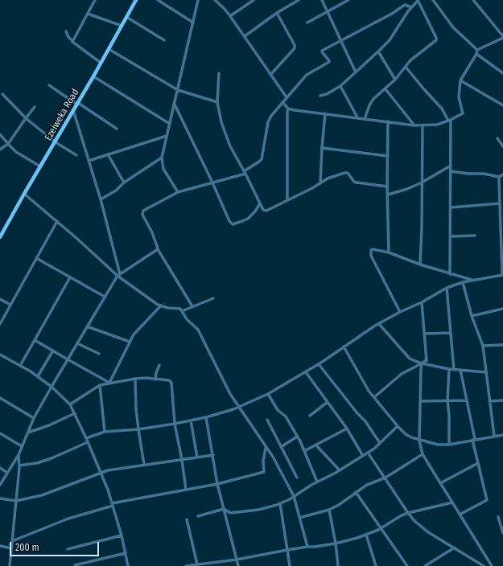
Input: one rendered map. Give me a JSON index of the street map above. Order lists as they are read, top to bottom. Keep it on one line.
{"streets":{"main road":["Ezeiweka Road"]},"scale_bar":"200 m"}
